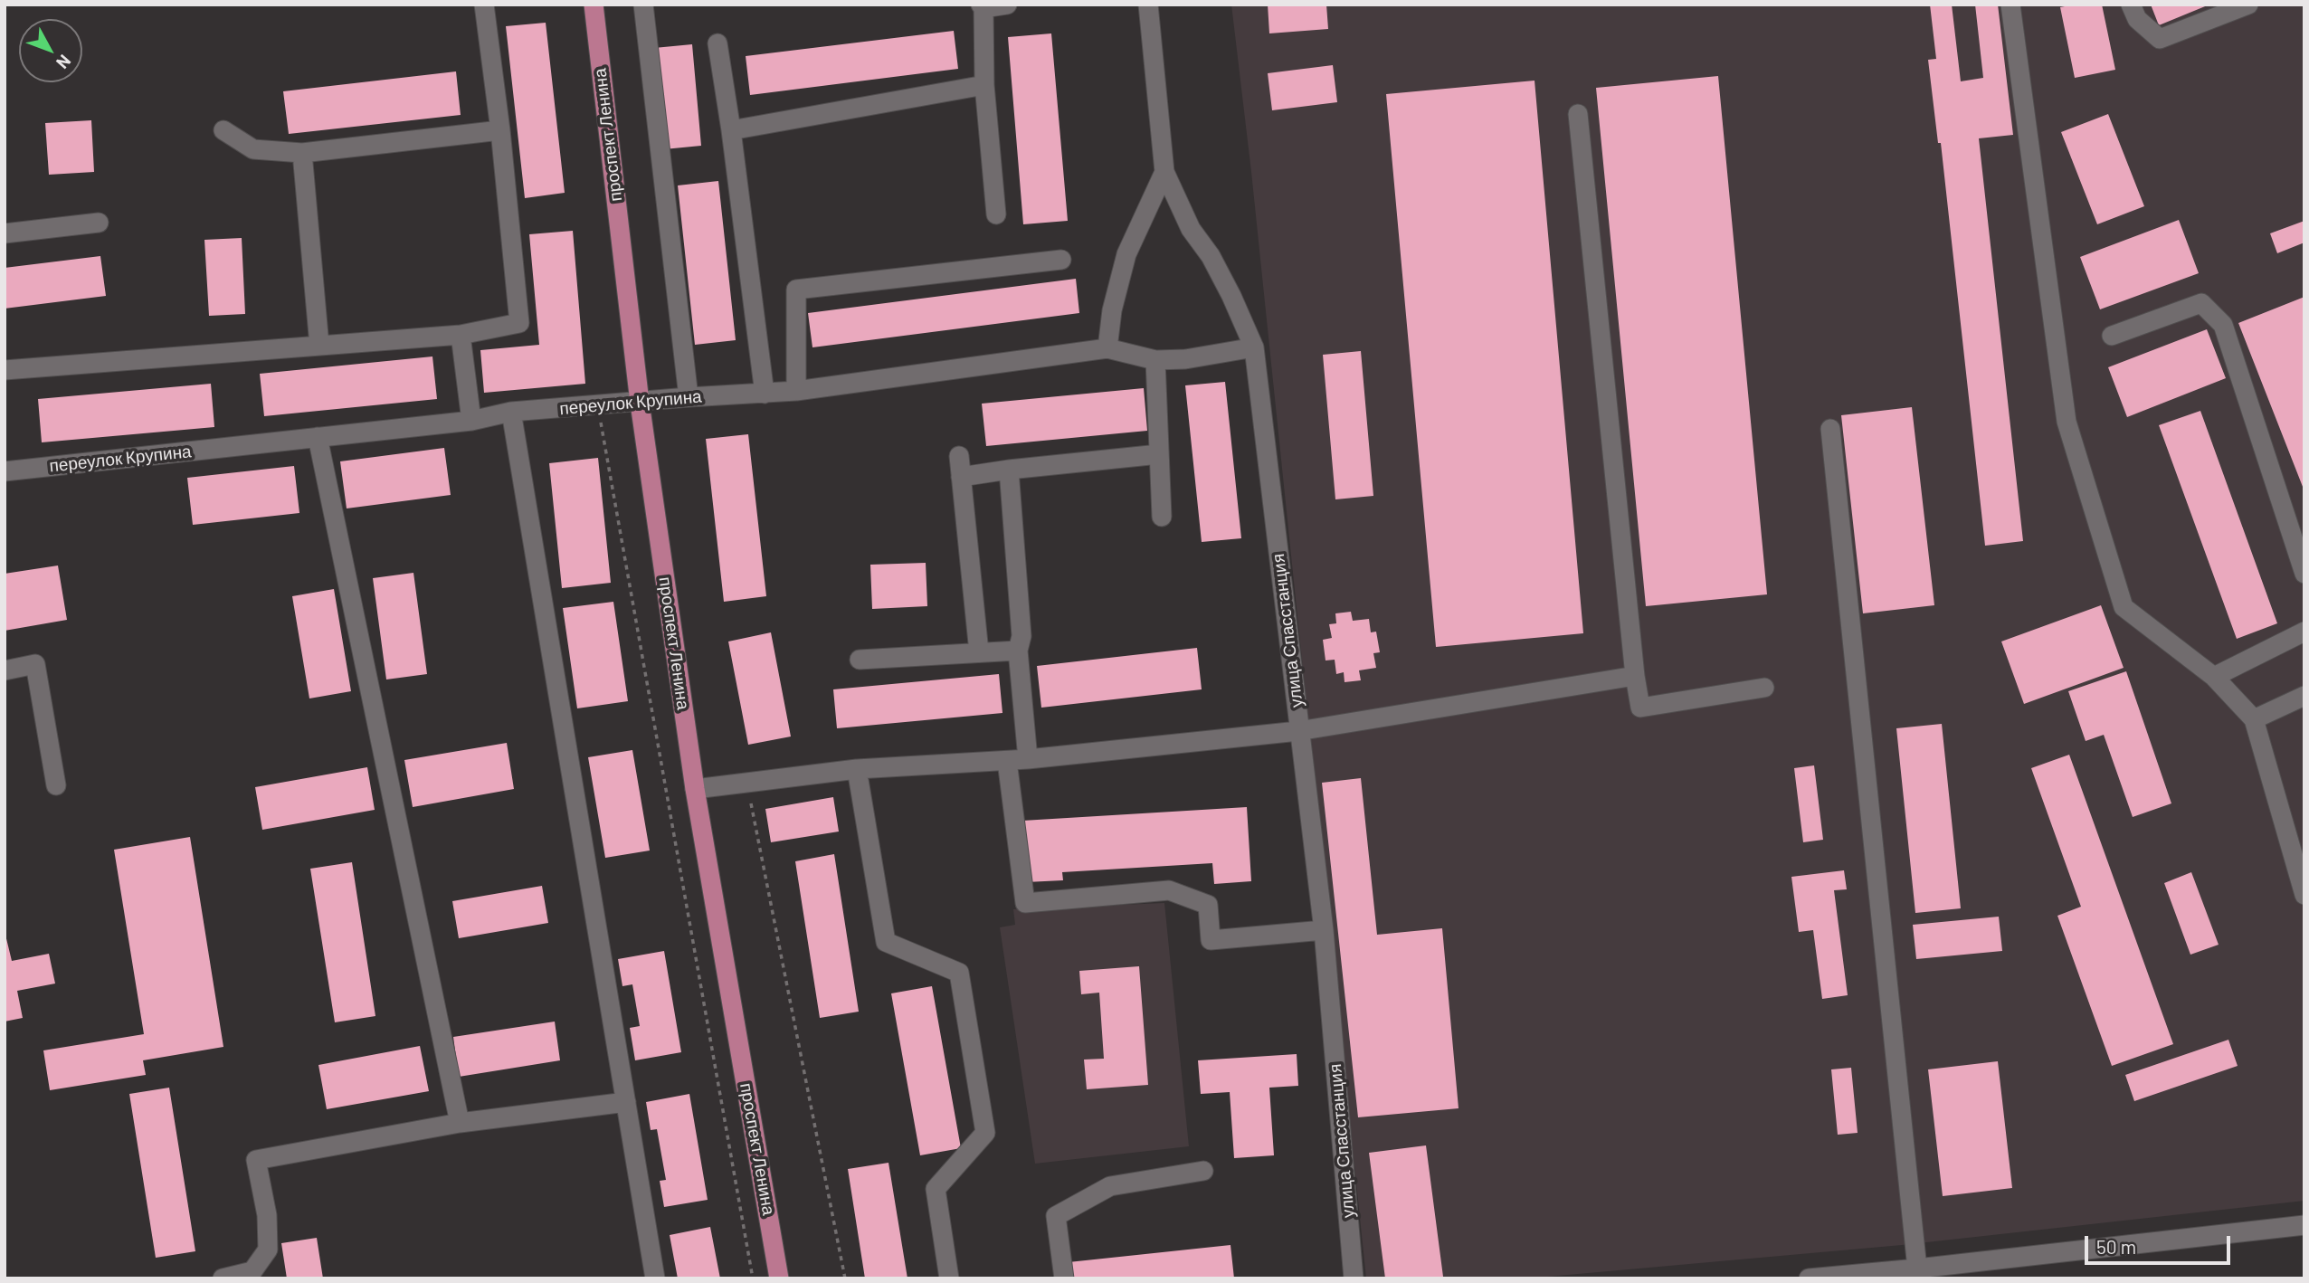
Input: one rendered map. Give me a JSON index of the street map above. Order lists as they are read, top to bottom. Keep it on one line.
{"streets":{"main road":["проспект Ленина"],"street":["переулок Крупина","улица Спасстанция"]},"crossings":[["проспект Ленина","переулок Крупина"],["переулок Крупина","улица Спасстанция"]],"scale_bar":"50 m","north":"bottom right"}
